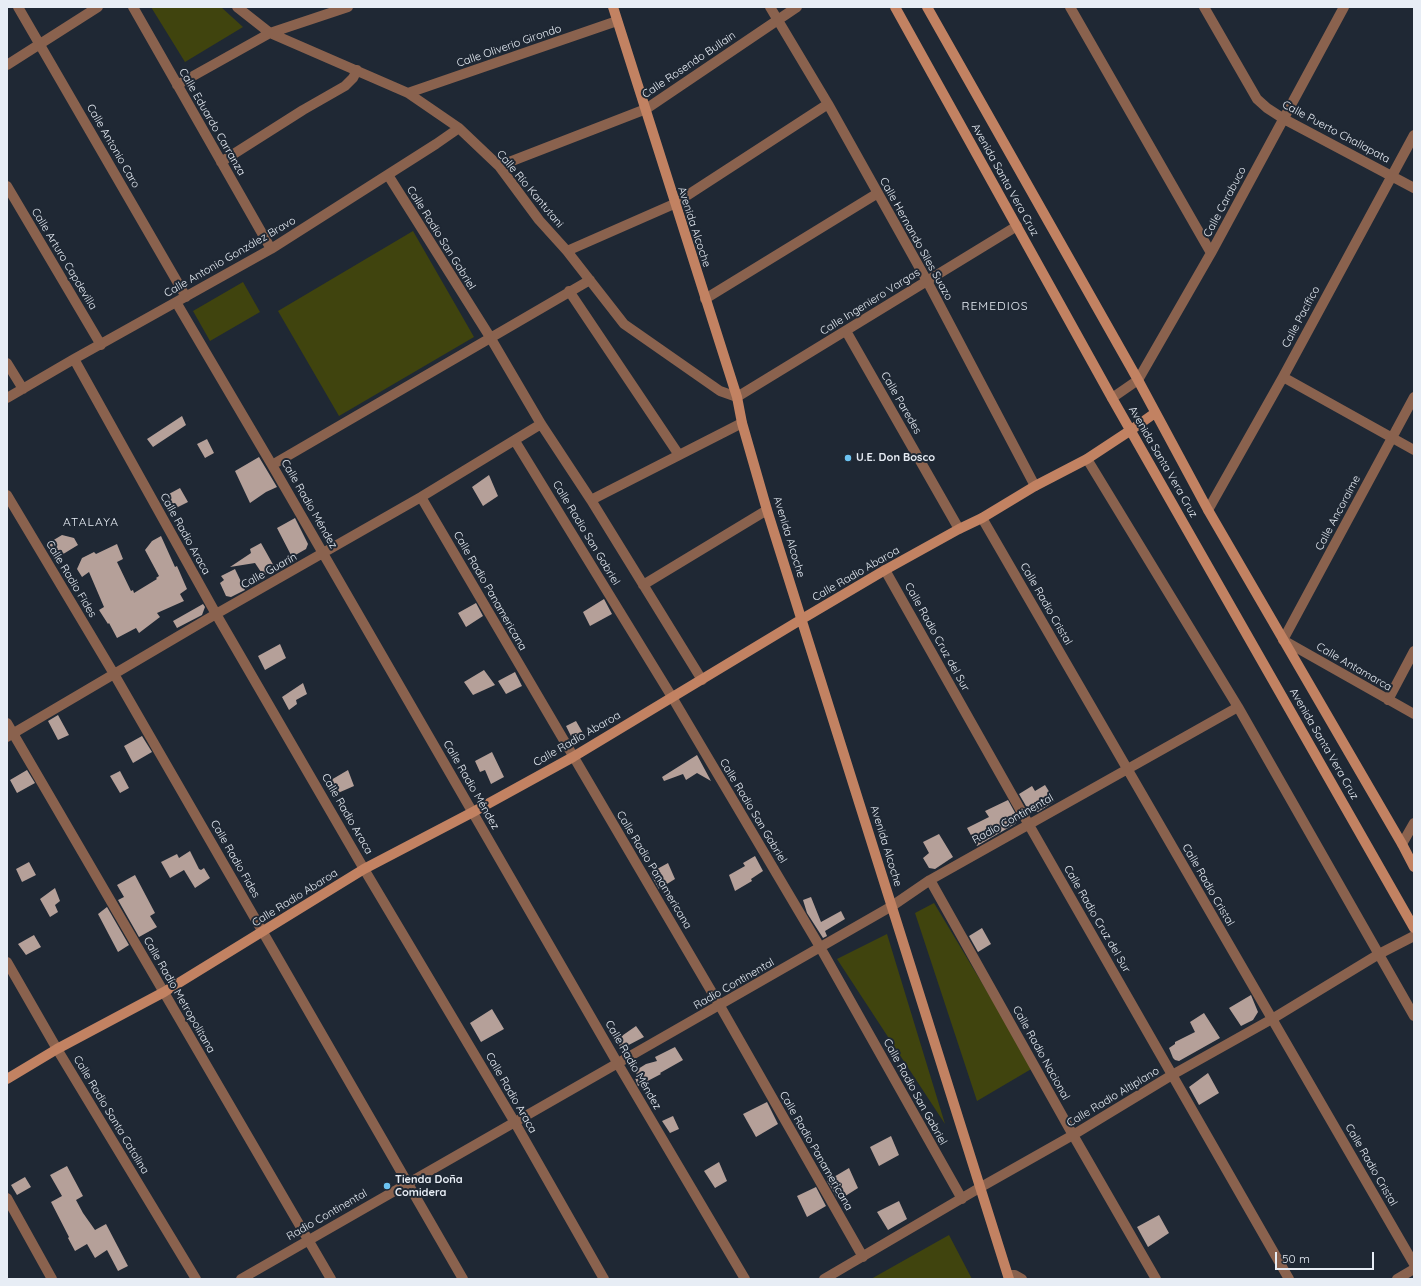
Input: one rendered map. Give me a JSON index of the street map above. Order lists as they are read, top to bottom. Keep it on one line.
{"streets":{"street":["Calle Oliverio Girondo","Calle Rosendo Bullain","Calle Eduardo Carranza","Calle Puerto Challapata","Calle Antonio Caro","Avenida Santa Vera Cruz","Calle Río Kantutani","Calle Carabuco","Avenida Alcoche","Calle Radio San Gabriel","Calle Hernando Siles Suazo","Calle Antonio González Bravo","Calle Arturo Capdevilla","Calle Ingeniero Vargas","Calle Pacífico","Calle Paredes","Calle Radio Méndez","Calle Ancoraime","Calle Radio Araca","Calle Guarín","Calle Radio Abaroa","Calle Radio Fides","Calle Radio Panamericana","Calle Radio Cristal","Calle Radio Cruz del Sur","Calle Antamarca","Radio Continental","Calle Radio Metropolitana","Calle Radio Nacional","Calle Radio Altiplano","Calle Radio Santa Catalina"]},"crossings":[["Calle Oliverio Girondo","Calle Río Kantutani"],["Calle Oliverio Girondo","Avenida Alcoche"],["Calle Rosendo Bullain","Calle Río Kantutani"],["Calle Rosendo Bullain","Avenida Alcoche"],["Calle Rosendo Bullain","Calle Hernando Siles Suazo"],["Calle Eduardo Carranza","Calle Antonio González Bravo"],["Calle Puerto Challapata","Calle Carabuco"],["Calle Puerto Challapata","Calle Pacífico"],["Calle Antonio Caro","Calle Antonio González Bravo"],["Avenida Santa Vera Cruz","Calle Carabuco"],["Avenida Santa Vera Cruz","Calle Ingeniero Vargas"],["Avenida Santa Vera Cruz","Calle Pacífico"],["Avenida Santa Vera Cruz","Calle Ancoraime"],["Avenida Santa Vera Cruz","Calle Radio Abaroa"],["Avenida Santa Vera Cruz","Calle Antamarca"],["Calle Río Kantutani","Avenida Alcoche"],["Calle Río Kantutani","Calle Antonio González Bravo"],["Calle Río Kantutani","Calle Ingeniero Vargas"],["Avenida Alcoche","Calle Ingeniero Vargas"],["Avenida Alcoche","Calle Radio Abaroa"],["Avenida Alcoche","Radio Continental"],["Avenida Alcoche","Calle Radio Altiplano"],["Calle Radio San Gabriel","Calle Antonio González Bravo"],["Calle Radio San Gabriel","Calle Guarín"],["Calle Radio San Gabriel","Calle Radio Abaroa"],["Calle Radio San Gabriel","Radio Continental"],["Calle Radio San Gabriel","Calle Radio Altiplano"],["Calle Hernando Siles Suazo","Calle Ingeniero Vargas"],["Calle Hernando Siles Suazo","Calle Radio Abaroa"],["Calle Antonio González Bravo","Calle Arturo Capdevilla"],["Calle Antonio González Bravo","Calle Radio Méndez"],["Calle Antonio González Bravo","Calle Radio Araca"],["Calle Ingeniero Vargas","Calle Paredes"],["Calle Paredes","Calle Radio Abaroa"],["Calle Radio Méndez","Calle Guarín"],["Calle Radio Méndez","Calle Radio Abaroa"],["Calle Radio Méndez","Radio Continental"],["Calle Ancoraime","Calle Antamarca"],["Calle Radio Araca","Calle Guarín"],["Calle Radio Araca","Calle Radio Abaroa"],["Calle Radio Araca","Radio Continental"],["Calle Guarín","Calle Radio Fides"],["Calle Guarín","Calle Radio Panamericana"],["Calle Guarín","Calle Radio Metropolitana"],["Calle Radio Abaroa","Calle Radio Fides"],["Calle Radio Abaroa","Calle Radio Panamericana"],["Calle Radio Abaroa","Calle Radio Cristal"],["Calle Radio Abaroa","Calle Radio Cruz del Sur"],["Calle Radio Abaroa","Calle Radio Metropolitana"],["Calle Radio Abaroa","Calle Radio Santa Catalina"],["Calle Radio Fides","Radio Continental"],["Calle Radio Panamericana","Radio Continental"],["Calle Radio Panamericana","Calle Radio Altiplano"],["Calle Radio Cristal","Radio Continental"],["Calle Radio Cristal","Calle Radio Altiplano"],["Calle Radio Cruz del Sur","Radio Continental"],["Calle Radio Cruz del Sur","Calle Radio Altiplano"],["Radio Continental","Calle Radio Metropolitana"],["Radio Continental","Calle Radio Nacional"],["Calle Radio Nacional","Calle Radio Altiplano"]],"districts":["REMEDIOS","ATALAYA"],"places":["U.E. Don Bosco","Tienda Doña Comidera"],"scale_bar":"50 m"}
